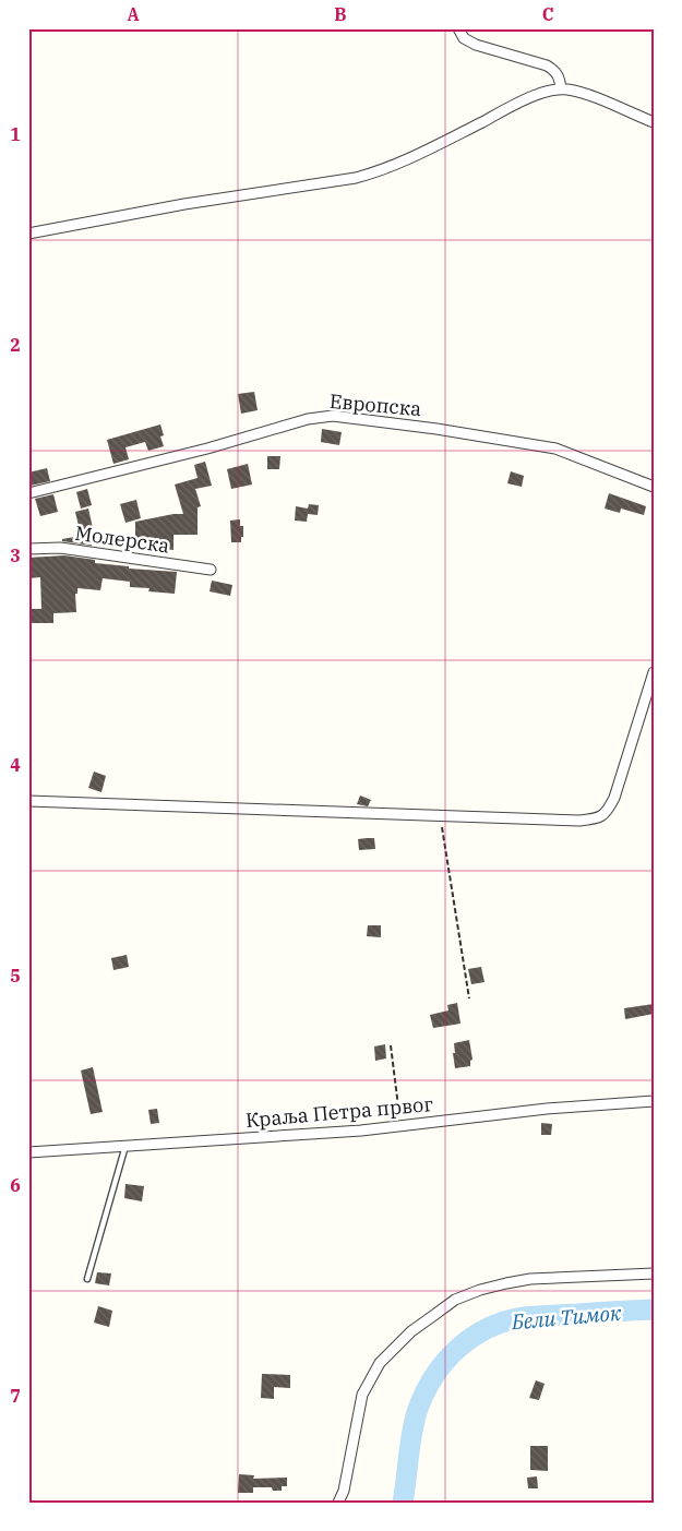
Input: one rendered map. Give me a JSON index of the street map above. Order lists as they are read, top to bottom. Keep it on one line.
{"streets":{"street":["Европска","Молерска","Краља Петра првог"]},"water":["Бели Тимок"],"grid":{"columns":["A","B","C"],"rows":["1","2","3","4","5","6","7"]}}
